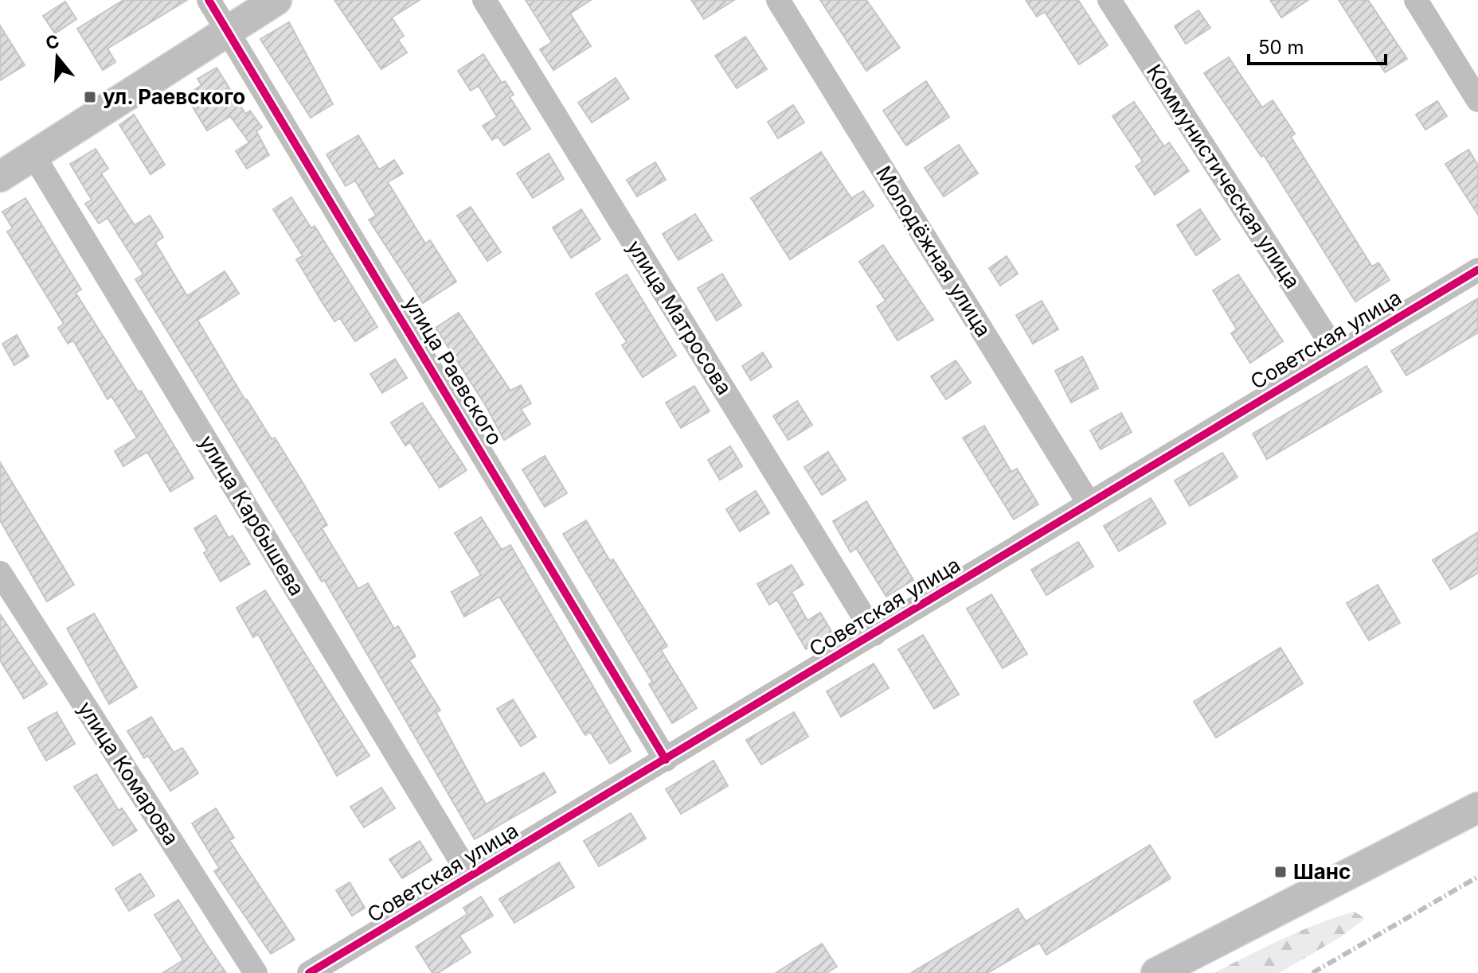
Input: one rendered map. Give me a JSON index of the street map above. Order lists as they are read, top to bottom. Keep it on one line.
{"streets":{"street":["Коммунистическая улица","Молодёжная улица","улица Матросова","Советская улица","улица Раевского","улица Карбышева","улица Комарова"]},"crossings":[["Коммунистическая улица","Советская улица"],["Молодёжная улица","Советская улица"],["улица Матросова","Советская улица"],["Советская улица","улица Раевского"],["Советская улица","улица Карбышева"]],"places":{"transit":["ул. Раевского","Шанс"]},"scale_bar":"50 m","north":"top"}
